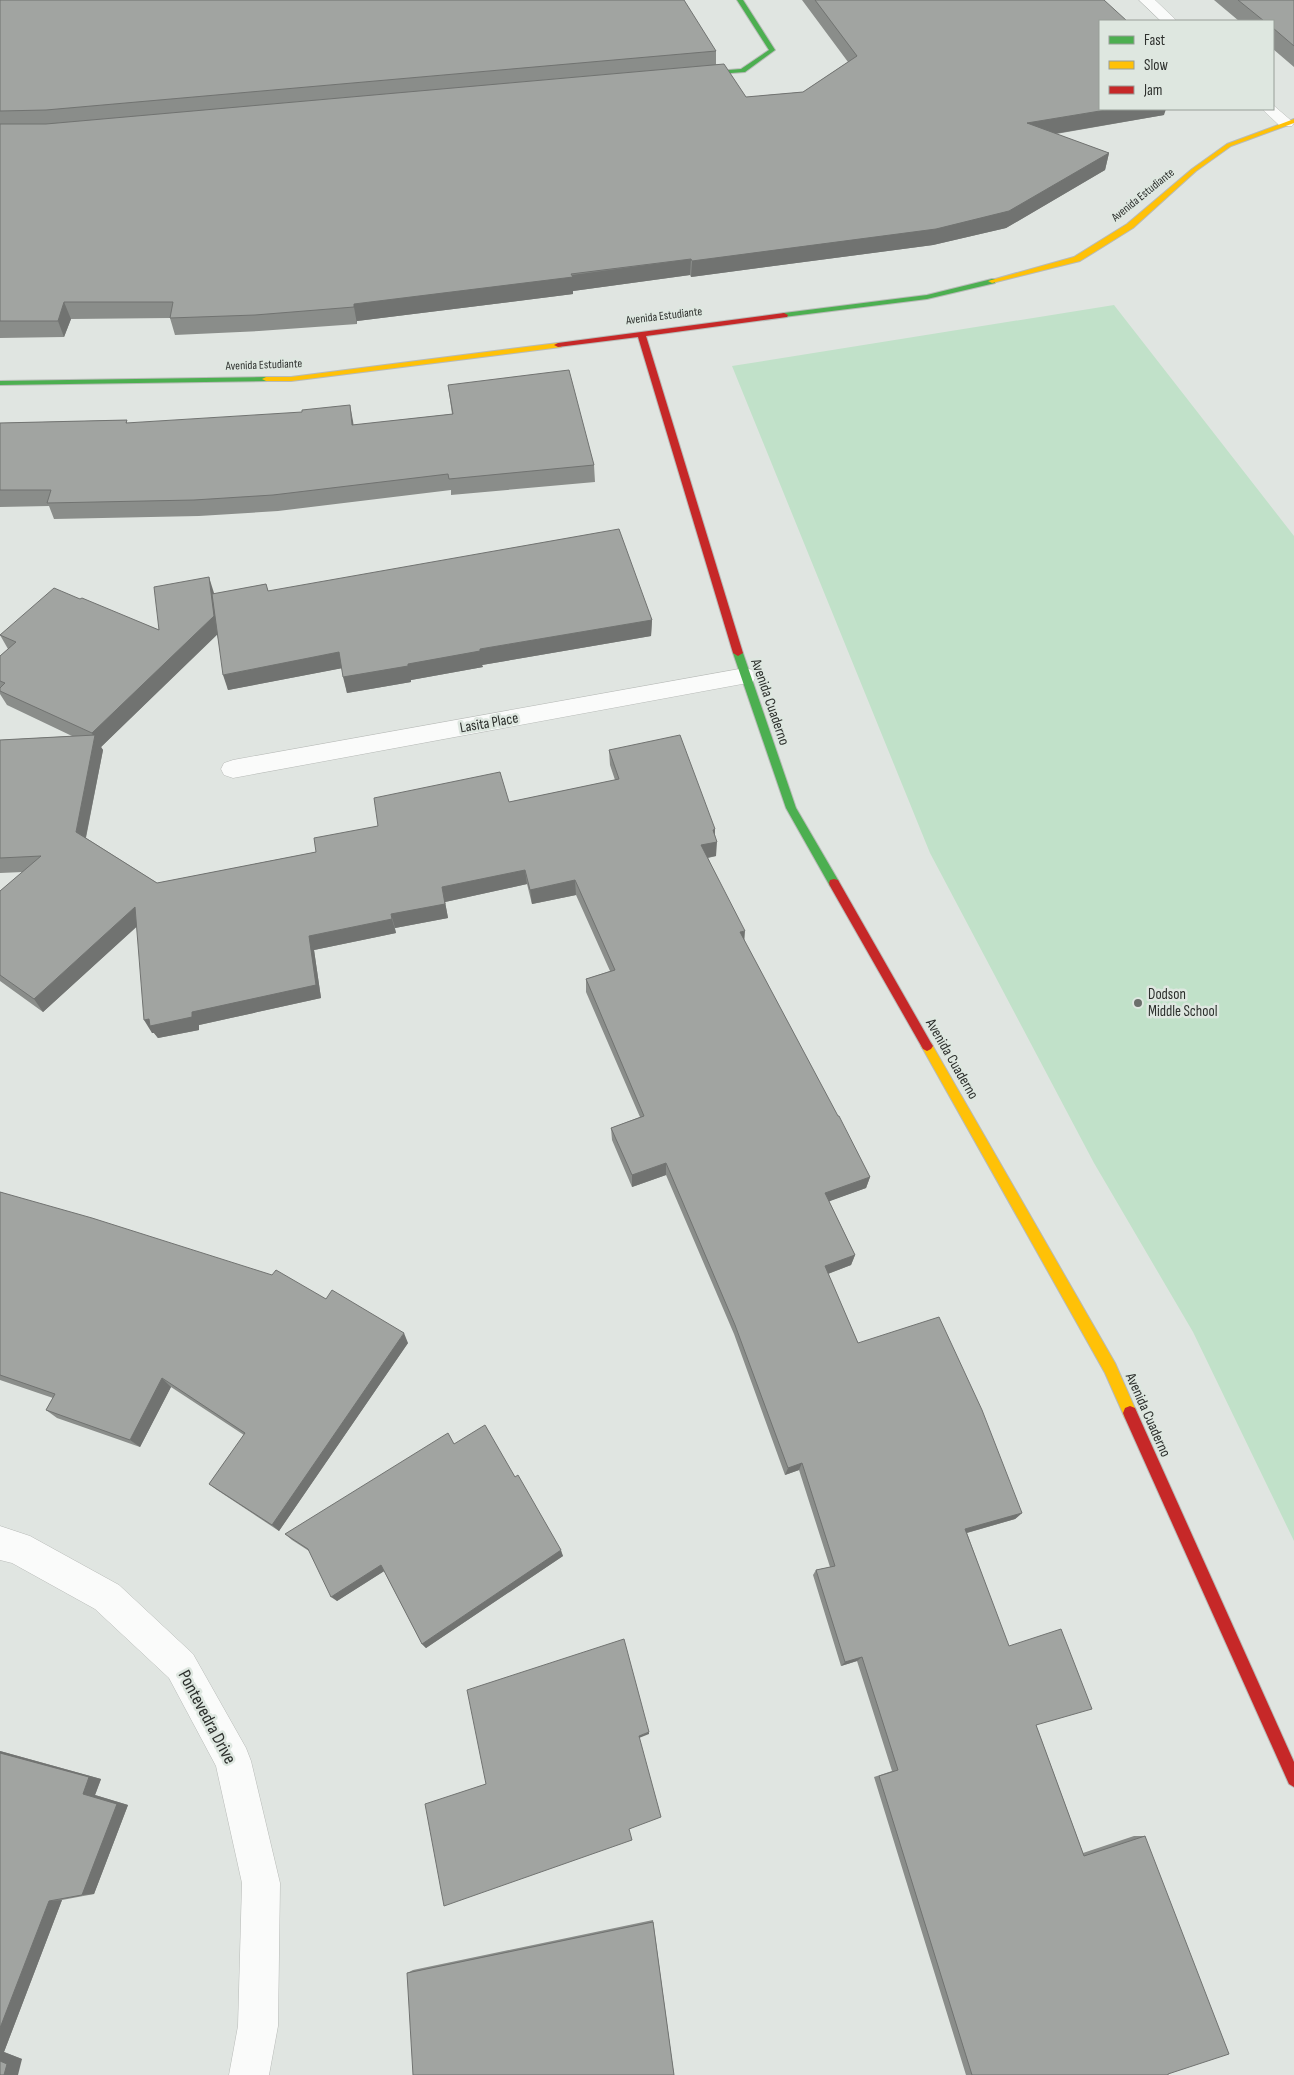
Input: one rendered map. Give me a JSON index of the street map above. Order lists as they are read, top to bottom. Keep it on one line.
{"streets":{"street":["Avenida Estudiante","Avenida Cuaderno","Lasita Place","Pontevedra Drive"]},"crossings":[["Avenida Estudiante","Avenida Cuaderno"],["Avenida Cuaderno","Lasita Place"]],"places":["Dodson Middle School"],"legend":["Fast","Slow","Jam"]}
